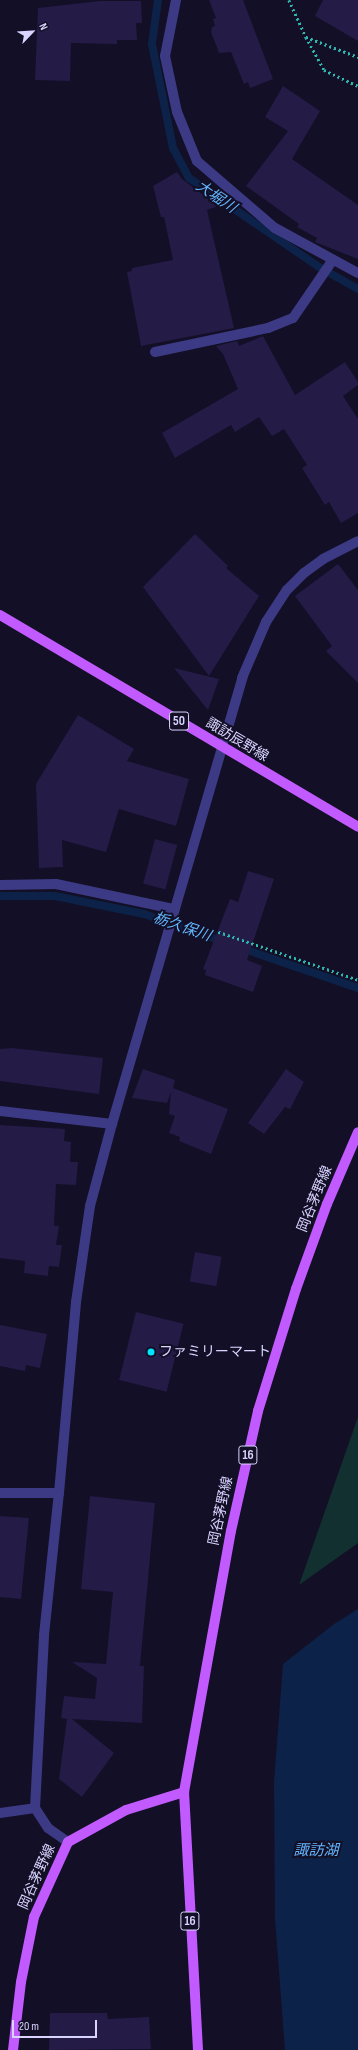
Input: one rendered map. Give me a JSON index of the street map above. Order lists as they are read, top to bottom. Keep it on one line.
{"streets":{"main road":["50","諏訪辰野線","岡谷茅野線","16"]},"water":["大堀川","栃久保川","諏訪湖"],"places":["ファミリーマート"],"scale_bar":"20 m","north":"top right"}
